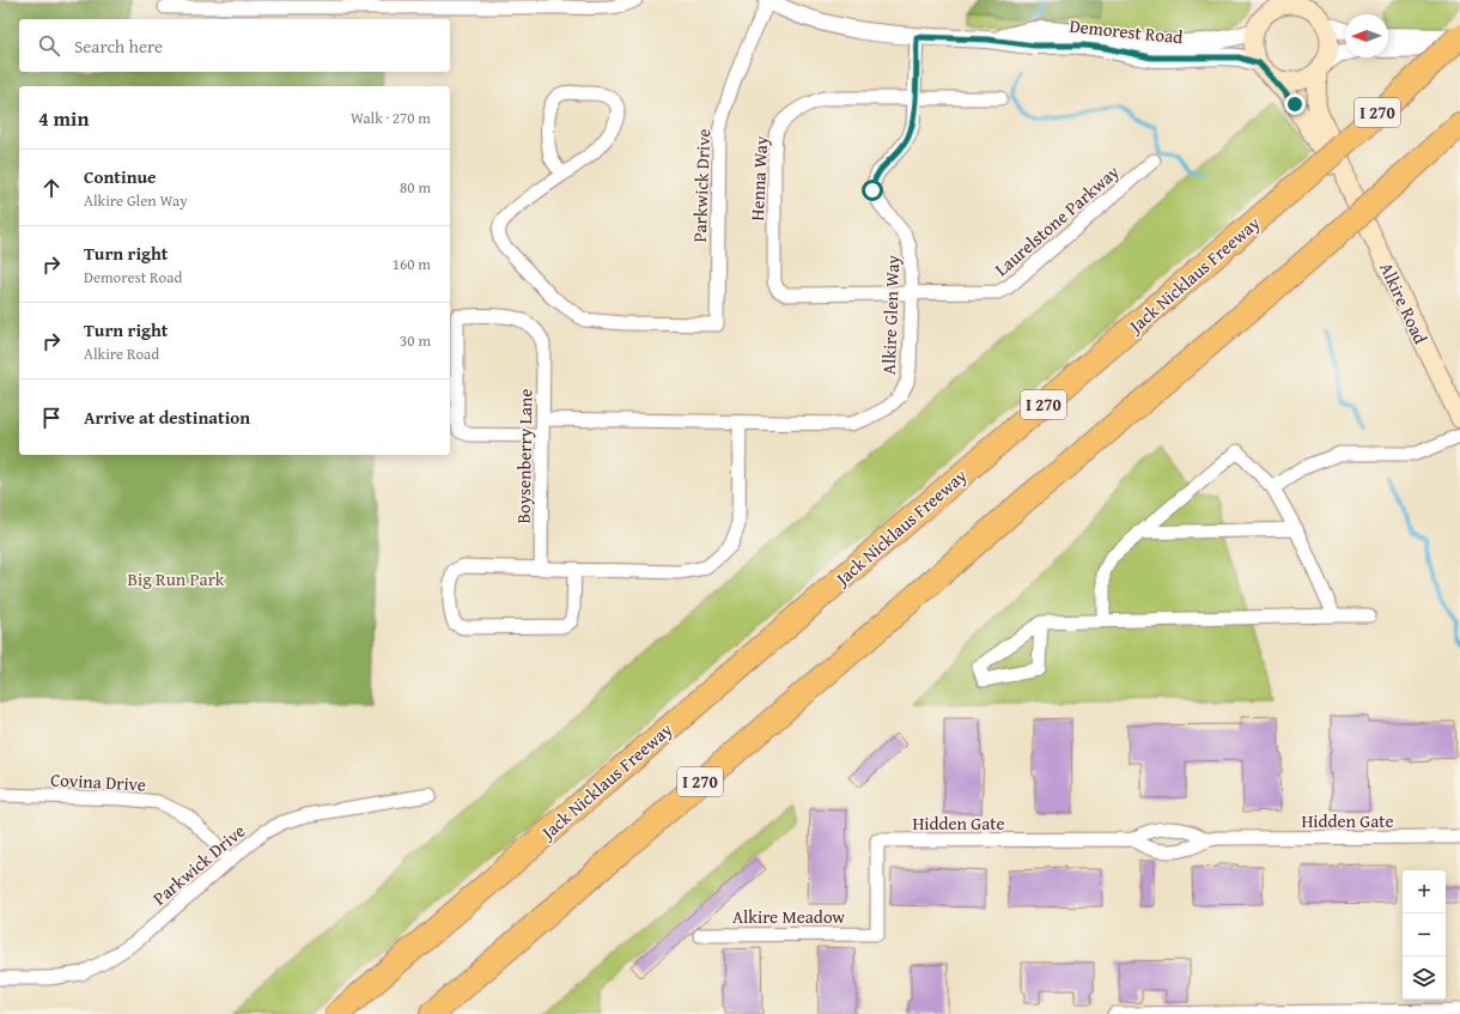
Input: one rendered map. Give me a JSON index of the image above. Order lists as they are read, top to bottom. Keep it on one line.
{"streets":{"highway":["I 270","Jack Nicklaus Freeway"],"main road":["Alkire Road"],"street":["Demorest Road","Henna Way","Parkwick Drive","Laurelstone Parkway","Alkire Glen Way","Boysenberry Lane","Covina Drive","Hidden Gate","Alkire Meadow"]},"crossings":[["Demorest Road","Parkwick Drive"],["Demorest Road","Alkire Road"],["Demorest Road","Alkire Glen Way"],["Henna Way","Laurelstone Parkway"],["Henna Way","Alkire Glen Way"],["Parkwick Drive","Covina Drive"],["Laurelstone Parkway","Alkire Glen Way"],["Alkire Glen Way","Boysenberry Lane"],["Hidden Gate","Alkire Meadow"]],"parks":["Big Run Park"],"north":"left","page":{"search":"Search here","heading":["4 min","Walk · 270 m"],"list":[["Continue","Alkire Glen Way","80 m"],["Turn right","Demorest Road","160 m"],["Turn right","Alkire Road","30 m"],"Arrive at destination"],"map_buttons":["+","−"]}}
